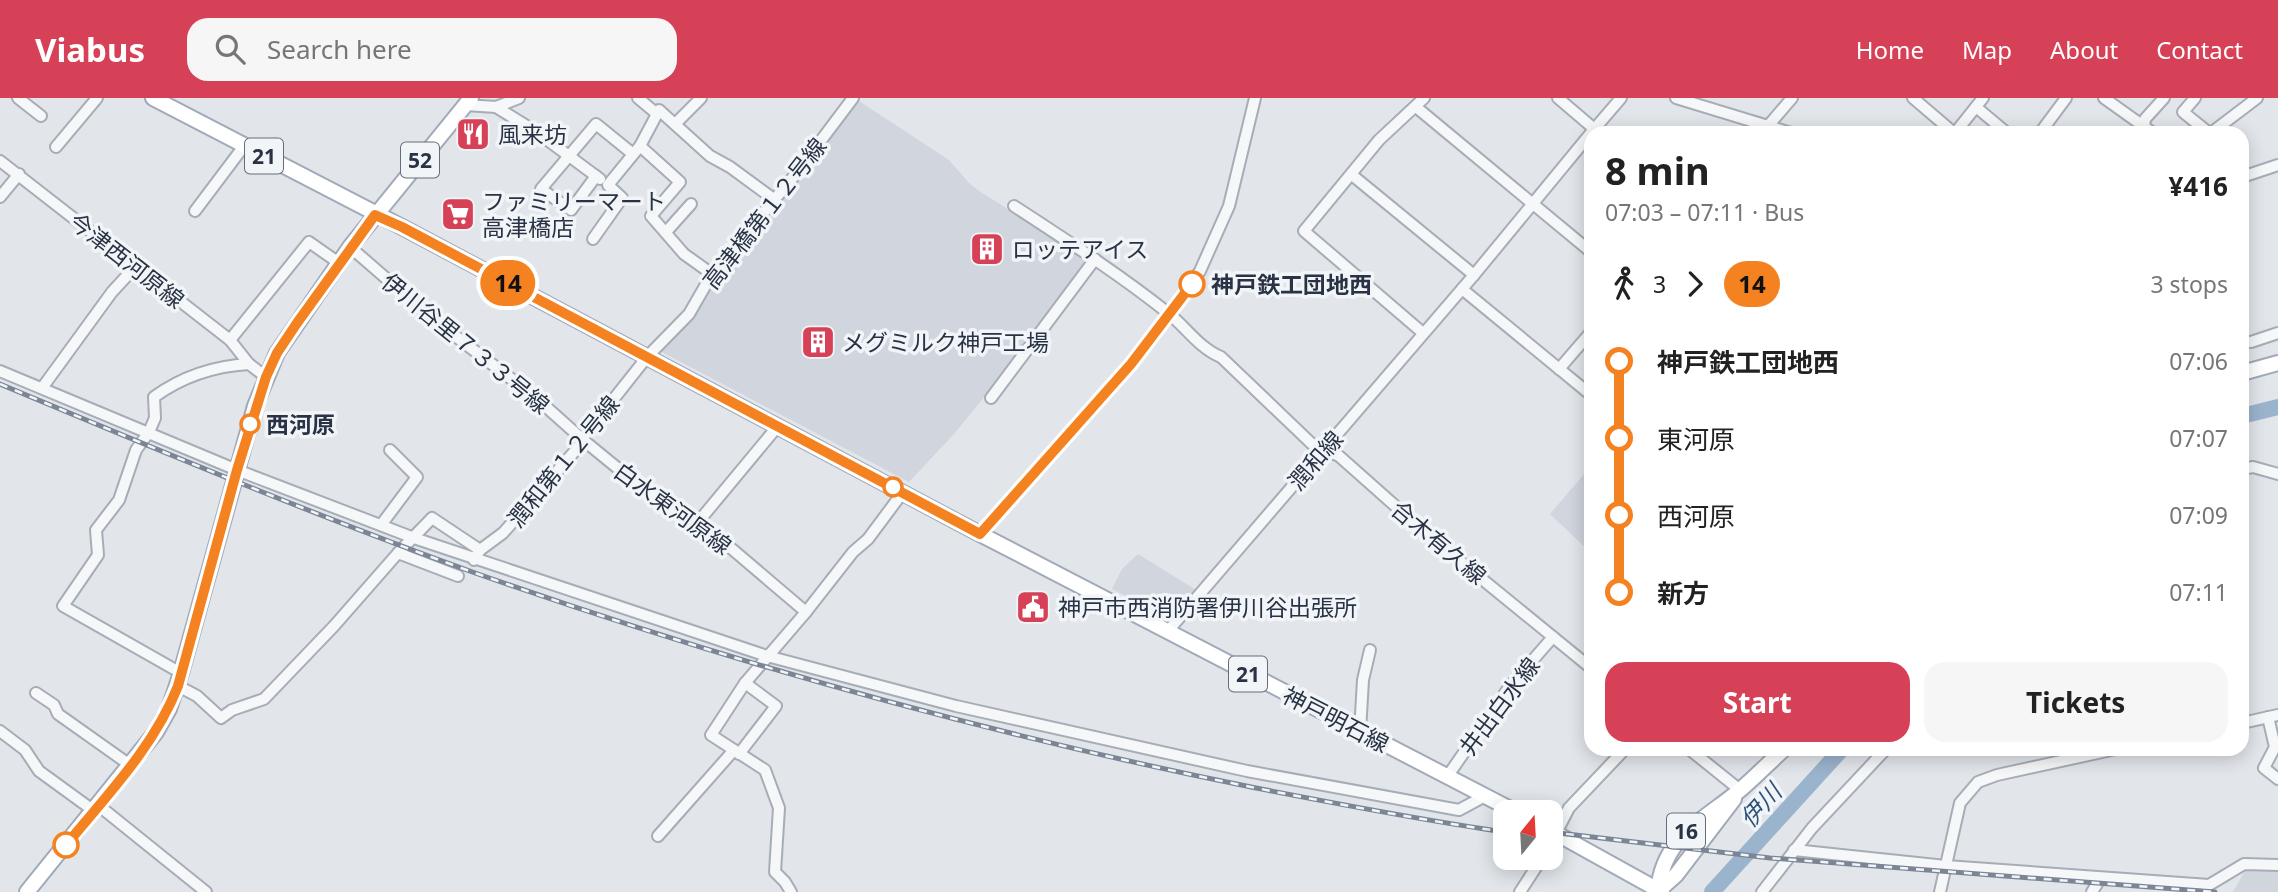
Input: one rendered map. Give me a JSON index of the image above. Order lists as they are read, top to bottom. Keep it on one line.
{"streets":{"main road":["21","52","神戸明石線","16"],"street":["高津橋第１２号線","今津西河原線","伊川谷里７３３号線","潤和線","潤和第１２号線","白水東河原線","合木有久線","井出白水線"]},"crossings":[["52","今津西河原線"],["52","伊川谷里７３３号線"],["52","神戸明石線"],["高津橋第１２号線","潤和第１２号線"],["高津橋第１２号線","神戸明石線"],["伊川谷里７３３号線","潤和第１２号線"],["伊川谷里７３３号線","白水東河原線"],["潤和線","合木有久線"],["潤和線","神戸明石線"],["潤和第１２号線","白水東河原線"],["潤和第１２号線","神戸明石線"],["合木有久線","井出白水線"],["井出白水線","神戸明石線"]],"water":["伊川"],"places":{"restaurant":["風来坊"],"supermarket":["ファミリーマート 高津橋店"],"building":["ロッテアイス","メグミルク神戸工場"],"other":["神戸鉄工団地西","西河原"],"public building":["神戸市西消防署伊川谷出張所"]},"lines":["bus line 14"],"north":"top","page":{"header":"Viabus","search":"Search here","nav":["Home","Map","About","Contact"],"on_map":"14","heading":["8 min","07:03 – 07:11 · Bus","¥416"],"legs":["3","14","3 stops"],"list":[{"name":"神戸鉄工団地西","value":"07:06"},{"name":"東河原","value":"07:07"},{"name":"西河原","value":"07:09"},{"name":"新方","value":"07:11"}],"buttons":["Start","Tickets"]}}
